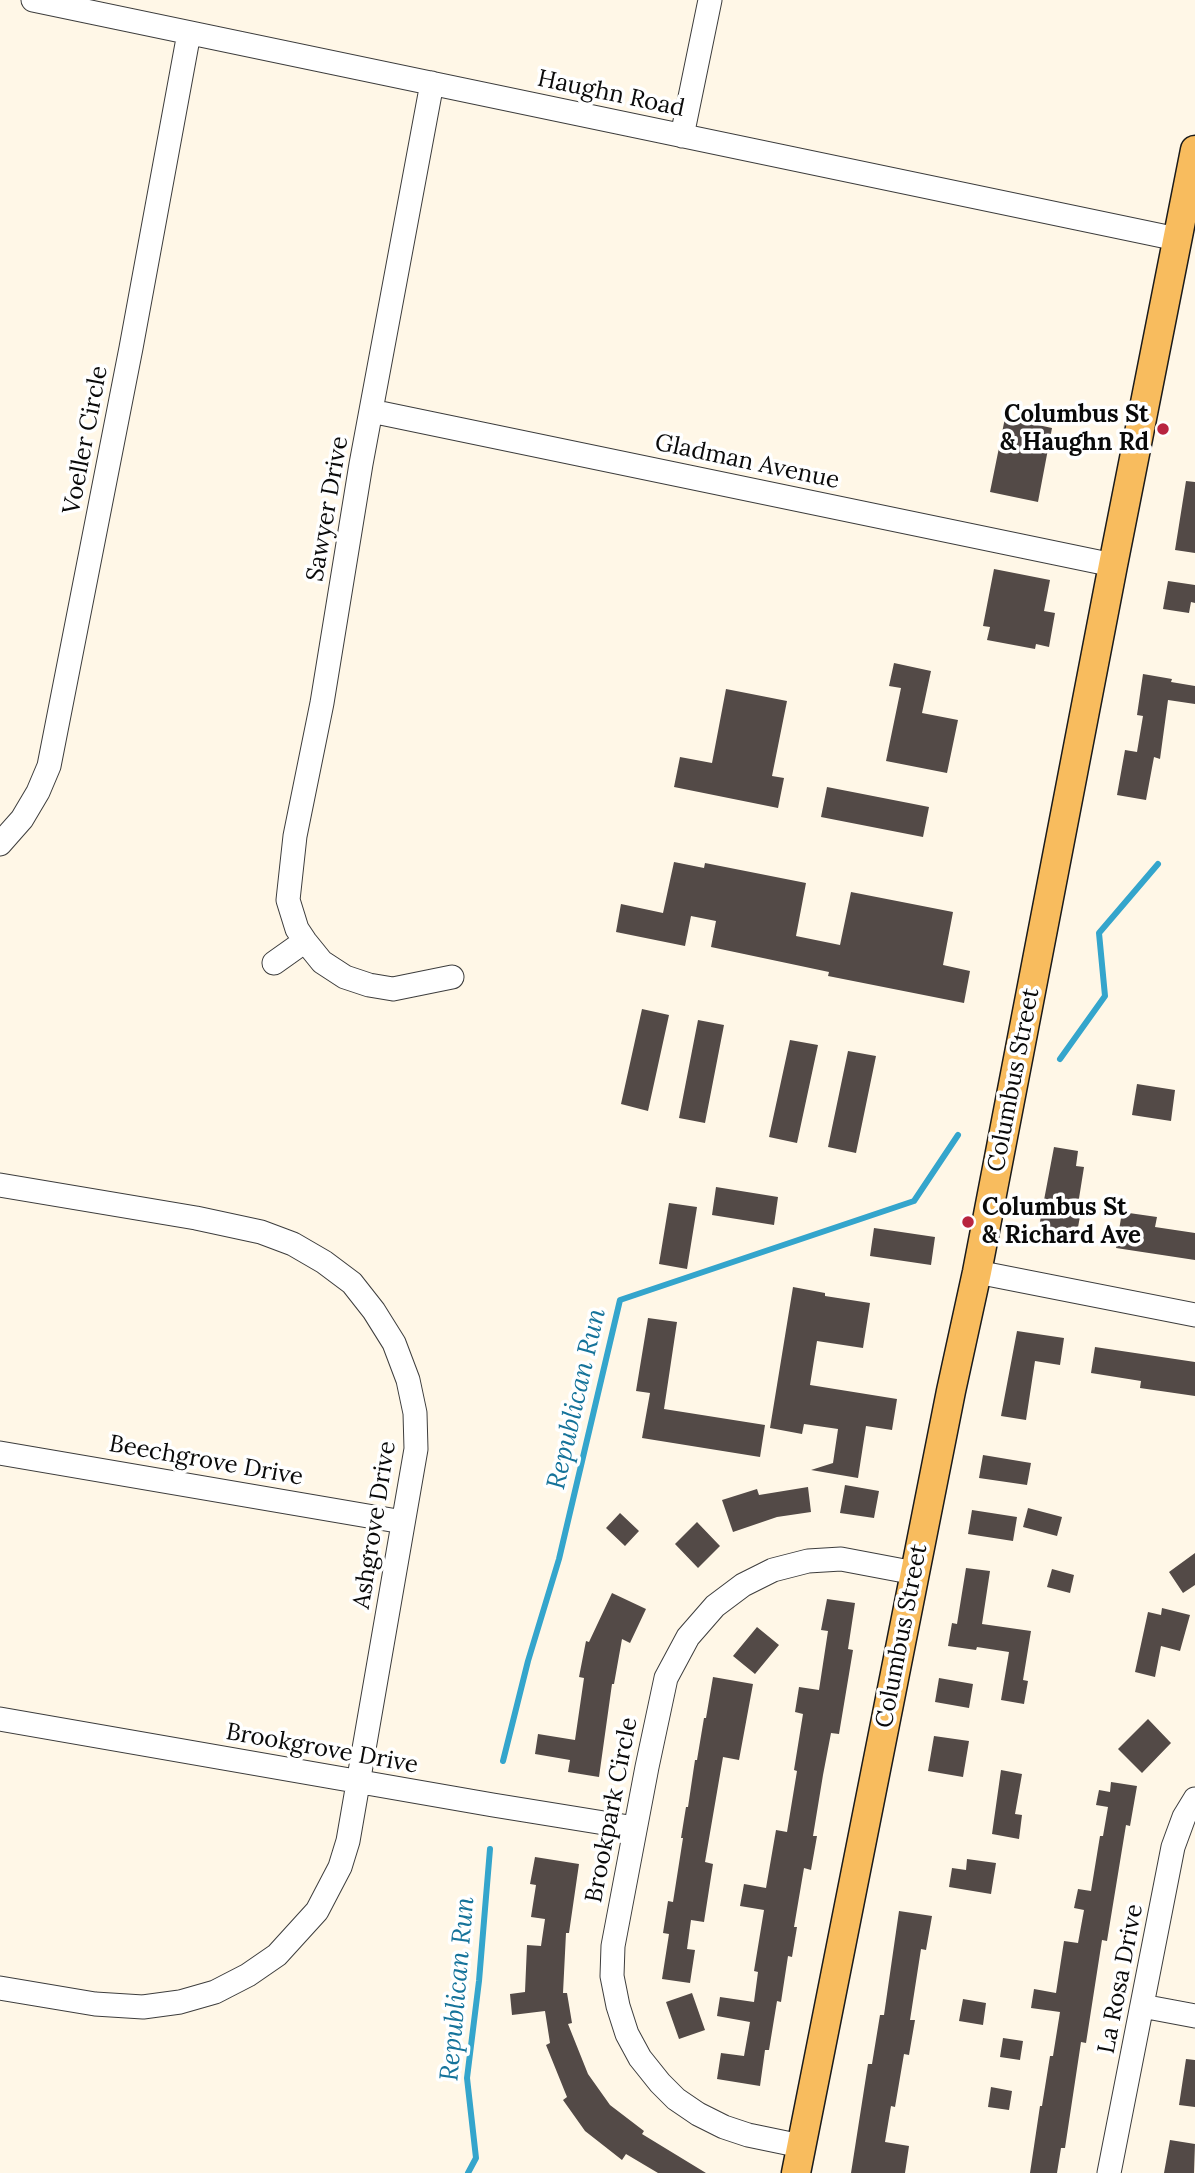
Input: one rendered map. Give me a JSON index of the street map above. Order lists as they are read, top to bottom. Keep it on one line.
{"streets":{"main road":["Columbus Street"],"street":["Haughn Road","Voeller Circle","Gladman Avenue","Sawyer Drive","Beechgrove Drive","Ashgrove Drive","Brookgrove Drive","Brookpark Circle","La Rosa Drive"]},"crossings":[["Haughn Road","Voeller Circle"],["Haughn Road","Sawyer Drive"],["Haughn Road","Columbus Street"],["Gladman Avenue","Sawyer Drive"],["Gladman Avenue","Columbus Street"],["Columbus Street","Brookpark Circle"],["Beechgrove Drive","Ashgrove Drive"],["Ashgrove Drive","Brookgrove Drive"],["Brookgrove Drive","Brookpark Circle"]],"water":["Republican Run"],"places":["Columbus St & Haughn Rd","Columbus St & Richard Ave"]}
